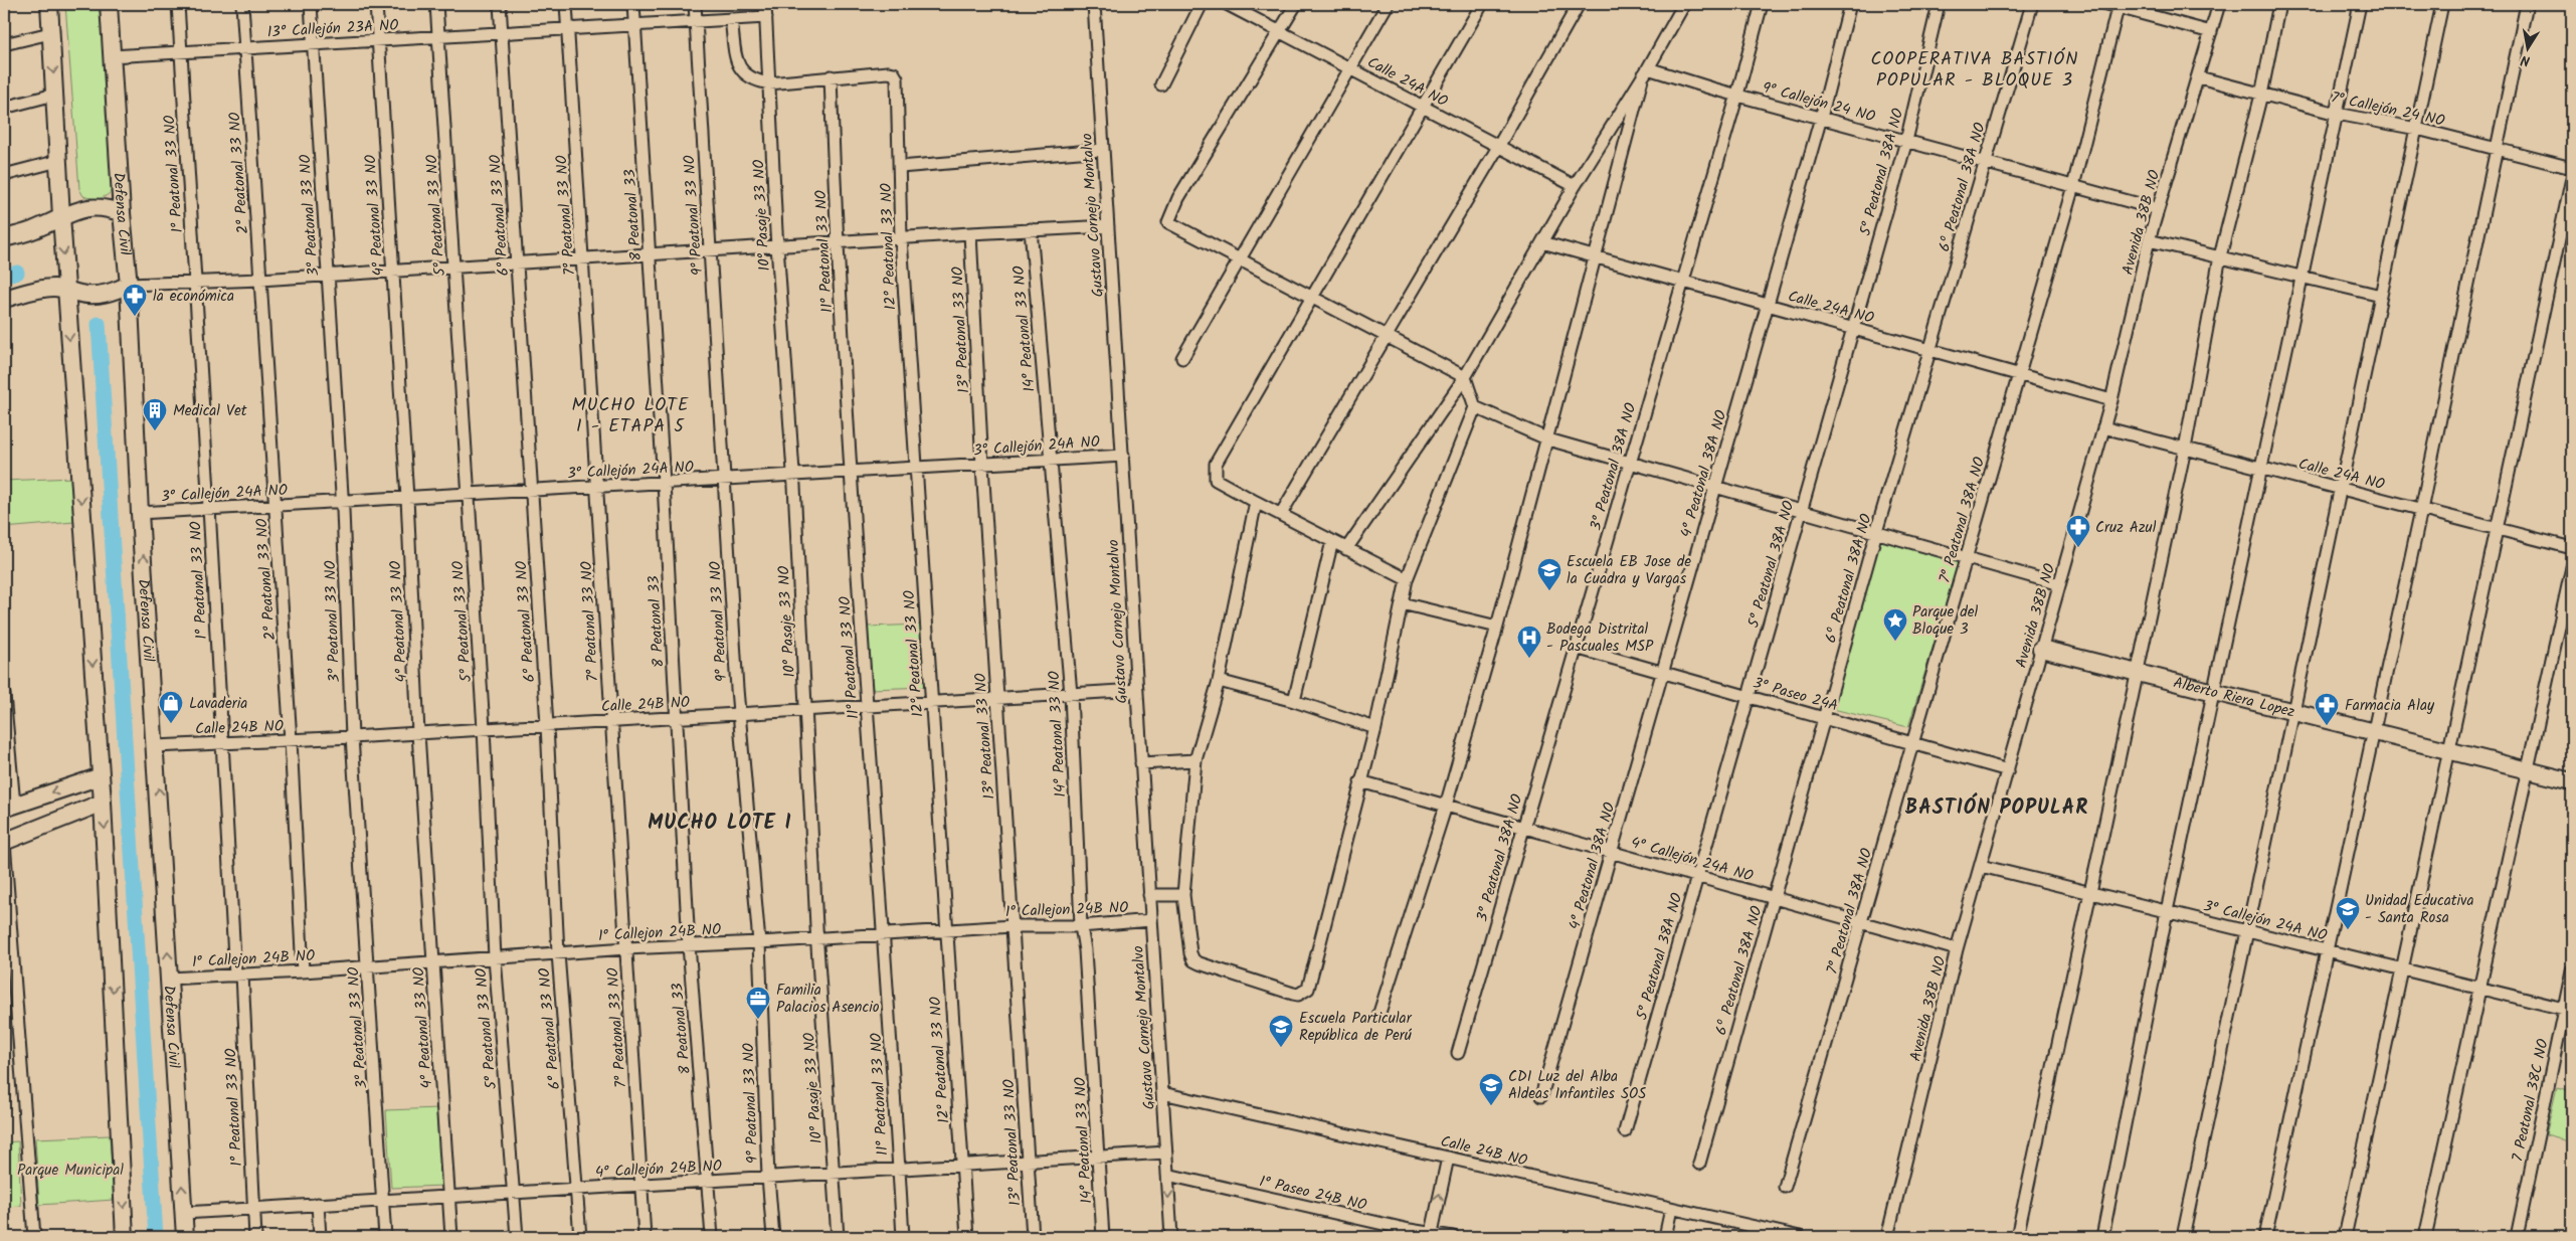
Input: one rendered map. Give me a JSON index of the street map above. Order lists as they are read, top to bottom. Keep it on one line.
{"streets":{"street":["13° Callejón 23A NO","Calle 24A NO","9° Callejón 24 NO","7° Callejón 24 NO","5° Peatonal 38A NO","2° Peatonal 33 NO","1° Peatonal 33 NO","6º Peatonal 38A NO","Defensa Civil","3° Peatonal 33 NO","4° Peatonal 33 NO","5° Peatonal 33 NO","6° Peatonal 33 NO","7° Peatonal 33 NO","8 Peatonal 33","9° Peatonal 33 NO","10° Pasaje 33 NO","Gustavo Cornejo Montalvo","Avenida 38B NO","12° Peatonal 33 NO","11° Peatonal 33 NO","14° Peatonal 33 NO","13° Peatonal 33 NO","3° Callejón 24A NO","3° Peatonal 38A NO","4° Peatonal 38A NO","7° Peatonal 38A NO","3° Paseo 24A","Alberto Riera Lopez","Calle 24B NO","4° Callejón 24A NO","1° Callejon 24B NO","7 Peatonal 38C NO","4° Callejón 24B NO","1° Paseo 24B NO"]},"crossings":[["13° Callejón 23A NO","2° Peatonal 33 NO"],["13° Callejón 23A NO","1° Peatonal 33 NO"],["13° Callejón 23A NO","Defensa Civil"],["13° Callejón 23A NO","3° Peatonal 33 NO"],["13° Callejón 23A NO","4° Peatonal 33 NO"],["13° Callejón 23A NO","5° Peatonal 33 NO"],["13° Callejón 23A NO","6° Peatonal 33 NO"],["13° Callejón 23A NO","7° Peatonal 33 NO"],["13° Callejón 23A NO","8 Peatonal 33"],["13° Callejón 23A NO","9° Peatonal 33 NO"],["13° Callejón 23A NO","10° Pasaje 33 NO"],["Calle 24A NO","5° Peatonal 38A NO"],["Calle 24A NO","6º Peatonal 38A NO"],["Calle 24A NO","Avenida 38B NO"],["Calle 24A NO","3° Peatonal 38A NO"],["Calle 24A NO","4° Peatonal 38A NO"],["Calle 24A NO","7° Peatonal 38A NO"],["9° Callejón 24 NO","5° Peatonal 38A NO"],["9° Callejón 24 NO","6º Peatonal 38A NO"],["9° Callejón 24 NO","Avenida 38B NO"],["9° Callejón 24 NO","3° Peatonal 38A NO"],["9° Callejón 24 NO","4° Peatonal 38A NO"],["9° Callejón 24 NO","7° Peatonal 38A NO"],["7° Callejón 24 NO","Avenida 38B NO"],["5° Peatonal 38A NO","3° Paseo 24A"],["5° Peatonal 38A NO","4° Callejón 24A NO"],["2° Peatonal 33 NO","3° Callejón 24A NO"],["2° Peatonal 33 NO","Calle 24B NO"],["2° Peatonal 33 NO","1° Callejon 24B NO"],["1° Peatonal 33 NO","3° Callejón 24A NO"],["1° Peatonal 33 NO","Calle 24B NO"],["1° Peatonal 33 NO","1° Callejon 24B NO"],["1° Peatonal 33 NO","4° Callejón 24B NO"],["6º Peatonal 38A NO","3° Paseo 24A"],["6º Peatonal 38A NO","4° Callejón 24A NO"],["Defensa Civil","3° Callejón 24A NO"],["Defensa Civil","Calle 24B NO"],["Defensa Civil","1° Callejon 24B NO"],["Defensa Civil","4° Callejón 24B NO"],["3° Peatonal 33 NO","3° Callejón 24A NO"],["3° Peatonal 33 NO","Calle 24B NO"],["3° Peatonal 33 NO","1° Callejon 24B NO"],["3° Peatonal 33 NO","4° Callejón 24B NO"],["4° Peatonal 33 NO","3° Callejón 24A NO"],["4° Peatonal 33 NO","Calle 24B NO"],["4° Peatonal 33 NO","1° Callejon 24B NO"],["4° Peatonal 33 NO","4° Callejón 24B NO"],["5° Peatonal 33 NO","3° Callejón 24A NO"],["5° Peatonal 33 NO","Calle 24B NO"],["5° Peatonal 33 NO","1° Callejon 24B NO"],["5° Peatonal 33 NO","4° Callejón 24B NO"],["6° Peatonal 33 NO","3° Callejón 24A NO"],["6° Peatonal 33 NO","Calle 24B NO"],["6° Peatonal 33 NO","1° Callejon 24B NO"],["6° Peatonal 33 NO","4° Callejón 24B NO"],["7° Peatonal 33 NO","3° Callejón 24A NO"],["7° Peatonal 33 NO","Calle 24B NO"],["7° Peatonal 33 NO","1° Callejon 24B NO"],["7° Peatonal 33 NO","4° Callejón 24B NO"],["8 Peatonal 33","3° Callejón 24A NO"],["8 Peatonal 33","Calle 24B NO"],["8 Peatonal 33","1° Callejon 24B NO"],["8 Peatonal 33","4° Callejón 24B NO"],["9° Peatonal 33 NO","3° Callejón 24A NO"],["9° Peatonal 33 NO","Calle 24B NO"],["9° Peatonal 33 NO","1° Callejon 24B NO"],["9° Peatonal 33 NO","4° Callejón 24B NO"],["10° Pasaje 33 NO","3° Callejón 24A NO"],["10° Pasaje 33 NO","Calle 24B NO"],["10° Pasaje 33 NO","1° Callejon 24B NO"],["10° Pasaje 33 NO","4° Callejón 24B NO"],["Gustavo Cornejo Montalvo","3° Callejón 24A NO"],["Gustavo Cornejo Montalvo","Calle 24B NO"],["Gustavo Cornejo Montalvo","1° Callejon 24B NO"],["Gustavo Cornejo Montalvo","4° Callejón 24B NO"],["Gustavo Cornejo Montalvo","1° Paseo 24B NO"],["Avenida 38B NO","3° Callejón 24A NO"],["Avenida 38B NO","3° Paseo 24A"],["Avenida 38B NO","Alberto Riera Lopez"],["Avenida 38B NO","4° Callejón 24A NO"],["12° Peatonal 33 NO","11° Peatonal 33 NO"],["12° Peatonal 33 NO","3° Callejón 24A NO"],["12° Peatonal 33 NO","Calle 24B NO"],["12° Peatonal 33 NO","1° Callejon 24B NO"],["12° Peatonal 33 NO","4° Callejón 24B NO"],["11° Peatonal 33 NO","3° Callejón 24A NO"],["11° Peatonal 33 NO","Calle 24B NO"],["11° Peatonal 33 NO","1° Callejon 24B NO"],["11° Peatonal 33 NO","4° Callejón 24B NO"],["14° Peatonal 33 NO","3° Callejón 24A NO"],["14° Peatonal 33 NO","Calle 24B NO"],["14° Peatonal 33 NO","1° Callejon 24B NO"],["14° Peatonal 33 NO","4° Callejón 24B NO"],["13° Peatonal 33 NO","3° Callejón 24A NO"],["13° Peatonal 33 NO","Calle 24B NO"],["13° Peatonal 33 NO","1° Callejon 24B NO"],["13° Peatonal 33 NO","4° Callejón 24B NO"],["3° Callejón 24A NO","7 Peatonal 38C NO"],["3° Peatonal 38A NO","3° Paseo 24A"],["3° Peatonal 38A NO","4° Callejón 24A NO"],["4° Peatonal 38A NO","3° Paseo 24A"],["4° Peatonal 38A NO","4° Callejón 24A NO"],["7° Peatonal 38A NO","3° Paseo 24A"],["7° Peatonal 38A NO","4° Callejón 24A NO"]],"districts":["COOPERATIVA BASTIÓN POPULAR - BLOQUE 3","MUCHO LOTE I - ETAPA 5","BASTIÓN POPULAR","MUCHO LOTE I"],"parks":["Parque Municipal"],"places":{"pharmacy":["la económica","Cruz Azul","Farmacia Alay"],"building":["Medical Vet"],"school or university":["Escuela EB Jose de la Cuadra y Vargas","Unidad Educativa - Santa Rosa","Escuela Particular República de Perú","CDI Luz del Alba Aldeas Infantiles SOS"],"place":["Parque del Bloque 3"],"hospital":["Bodega Distrital - Pascuales MSP"],"shop":["Lavaderia"],"office":["Familia Palacios Asencio"]},"north":"bottom"}
